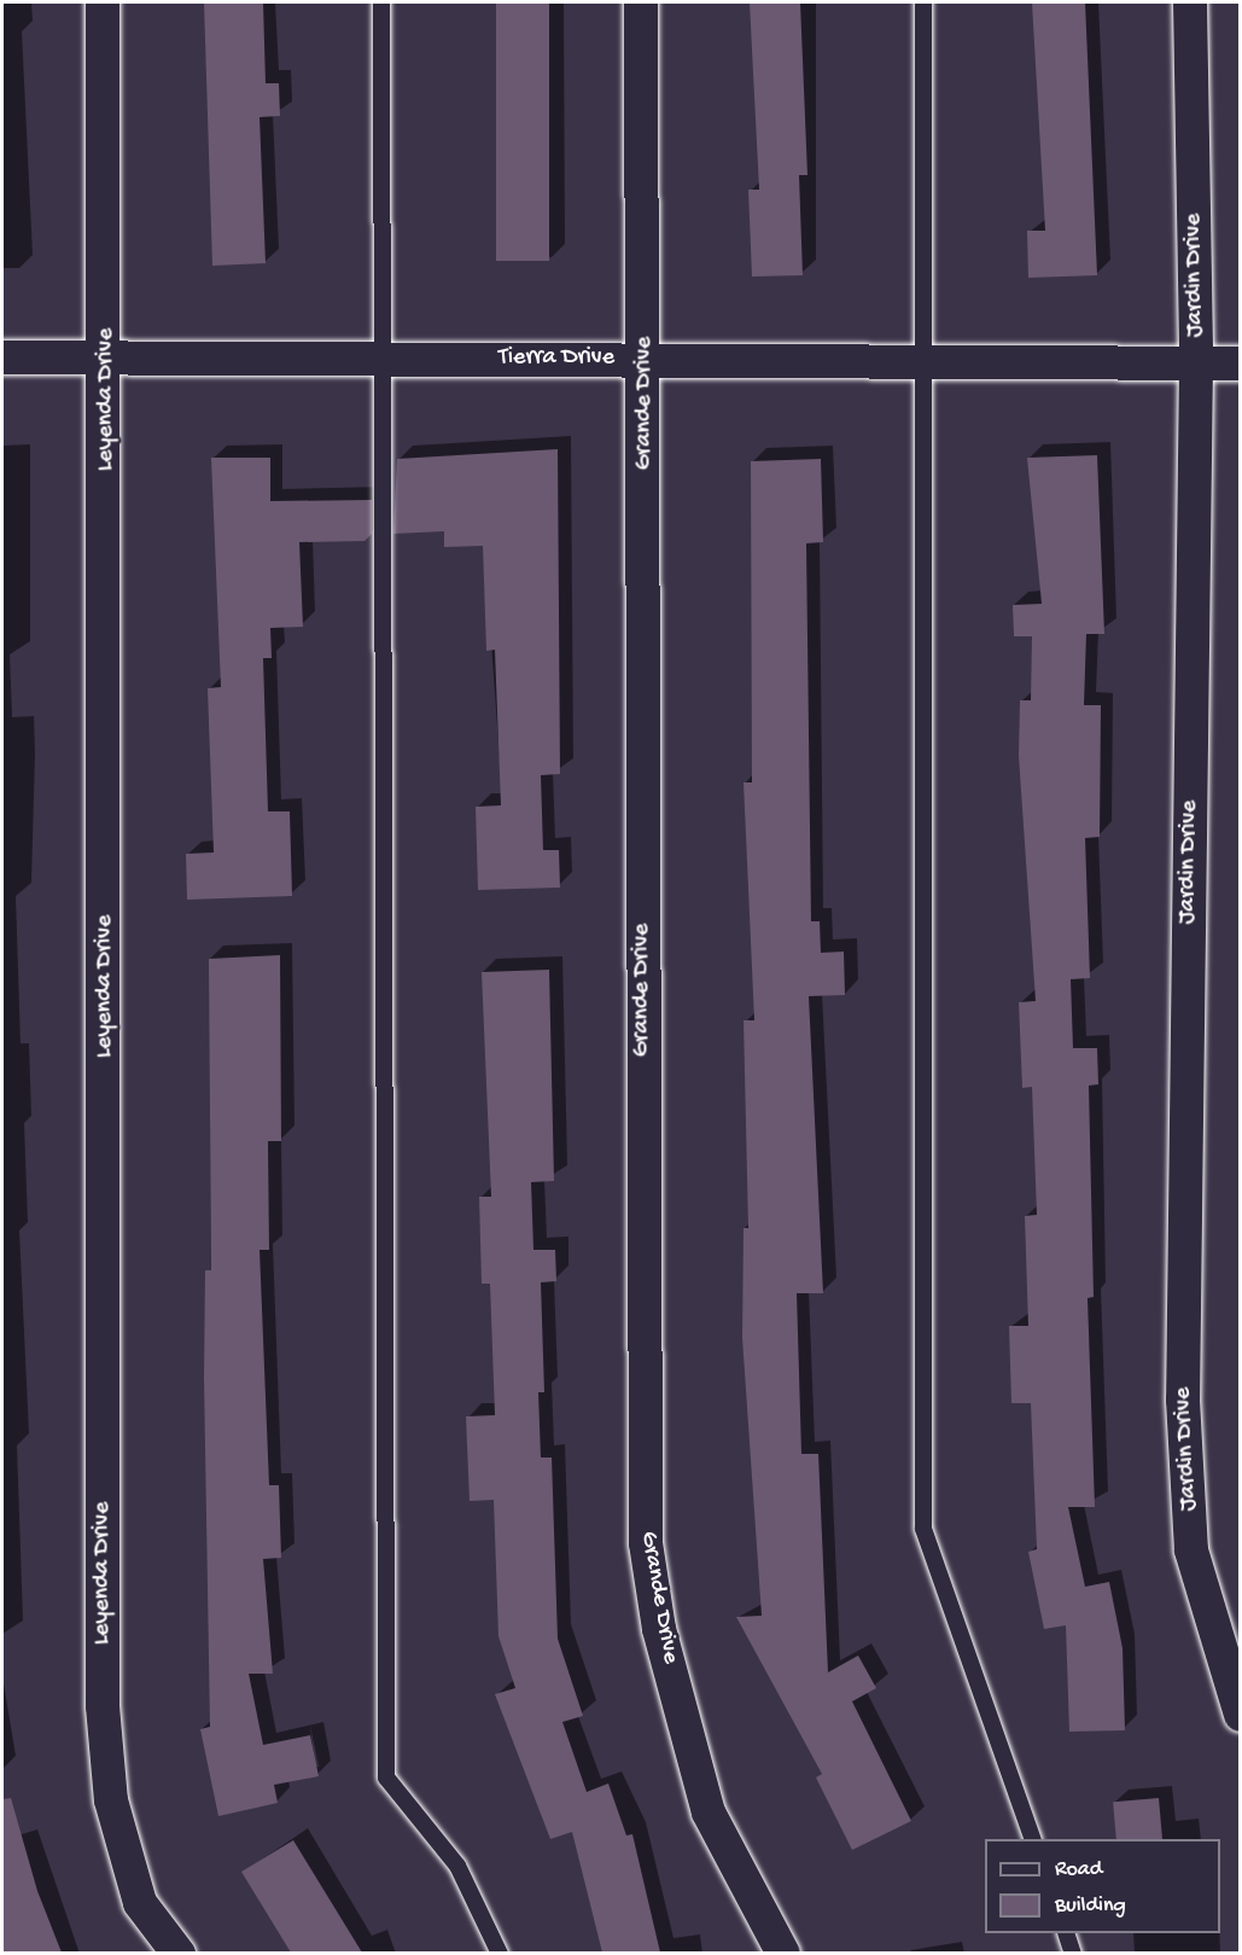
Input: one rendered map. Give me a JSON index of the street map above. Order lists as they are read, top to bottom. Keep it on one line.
{"streets":{"street":["Jardin Drive","Tierra Drive","Leyenda Drive","Grande Drive"]},"crossings":[["Jardin Drive","Tierra Drive"],["Tierra Drive","Leyenda Drive"],["Tierra Drive","Grande Drive"]],"legend":["Road","Building"]}
